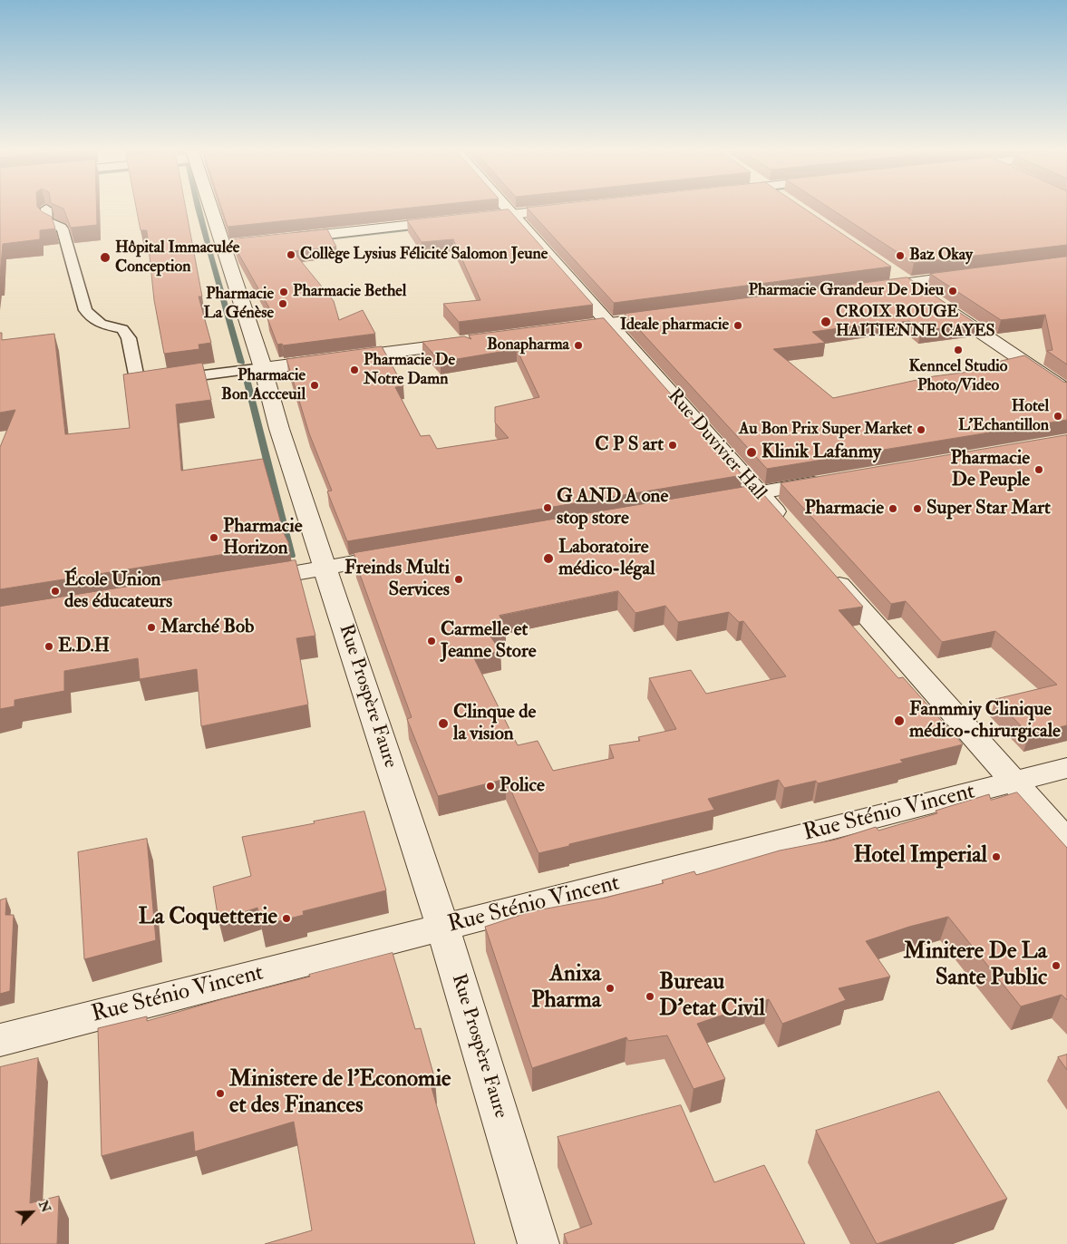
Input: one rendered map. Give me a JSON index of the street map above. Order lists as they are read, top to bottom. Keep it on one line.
{"streets":{"street":["Rue Duvivier Hall","Rue Prospère Faure","Rue Sténio Vincent"]},"crossings":[["Rue Prospère Faure","Rue Sténio Vincent"]],"places":["Collège Lysius Félicité Salomon Jeune","Baz Okay","Hôpital Immaculée Conception","Pharmacie Grandeur De Dieu","Pharmacie Bethel","Pharmacie La Génèse","CROIX ROUGE HAITIENNE CAYES","Ideale pharmacie","Bonapharma","Kenncel Studio Photo/Video","Pharmacie De Notre Damn","Pharmacie Bon Accceuil","Hotel L'Echantillon","Au Bon Prix Super Market","C P S art","Klinik Lafanmy","Pharmacie De Peuple","G AND A one stop store","Pharmacie","Super Star Mart","Pharmacie Horizon","Laboratoire médico-légal","Freinds Multi Services","École Union des éducateurs","Marché Bob","Carmelle et Jeanne Store","E.D.H","Fanmmiy Clinique médico-chirurgicale","Clinque de la vision","Police","Hotel Imperial","La Coquetterie","Minitere De La Sante Public","Anixa Pharma","Bureau D'etat Civil","Ministere de l'Economie et des Finances"],"north":"top right"}
